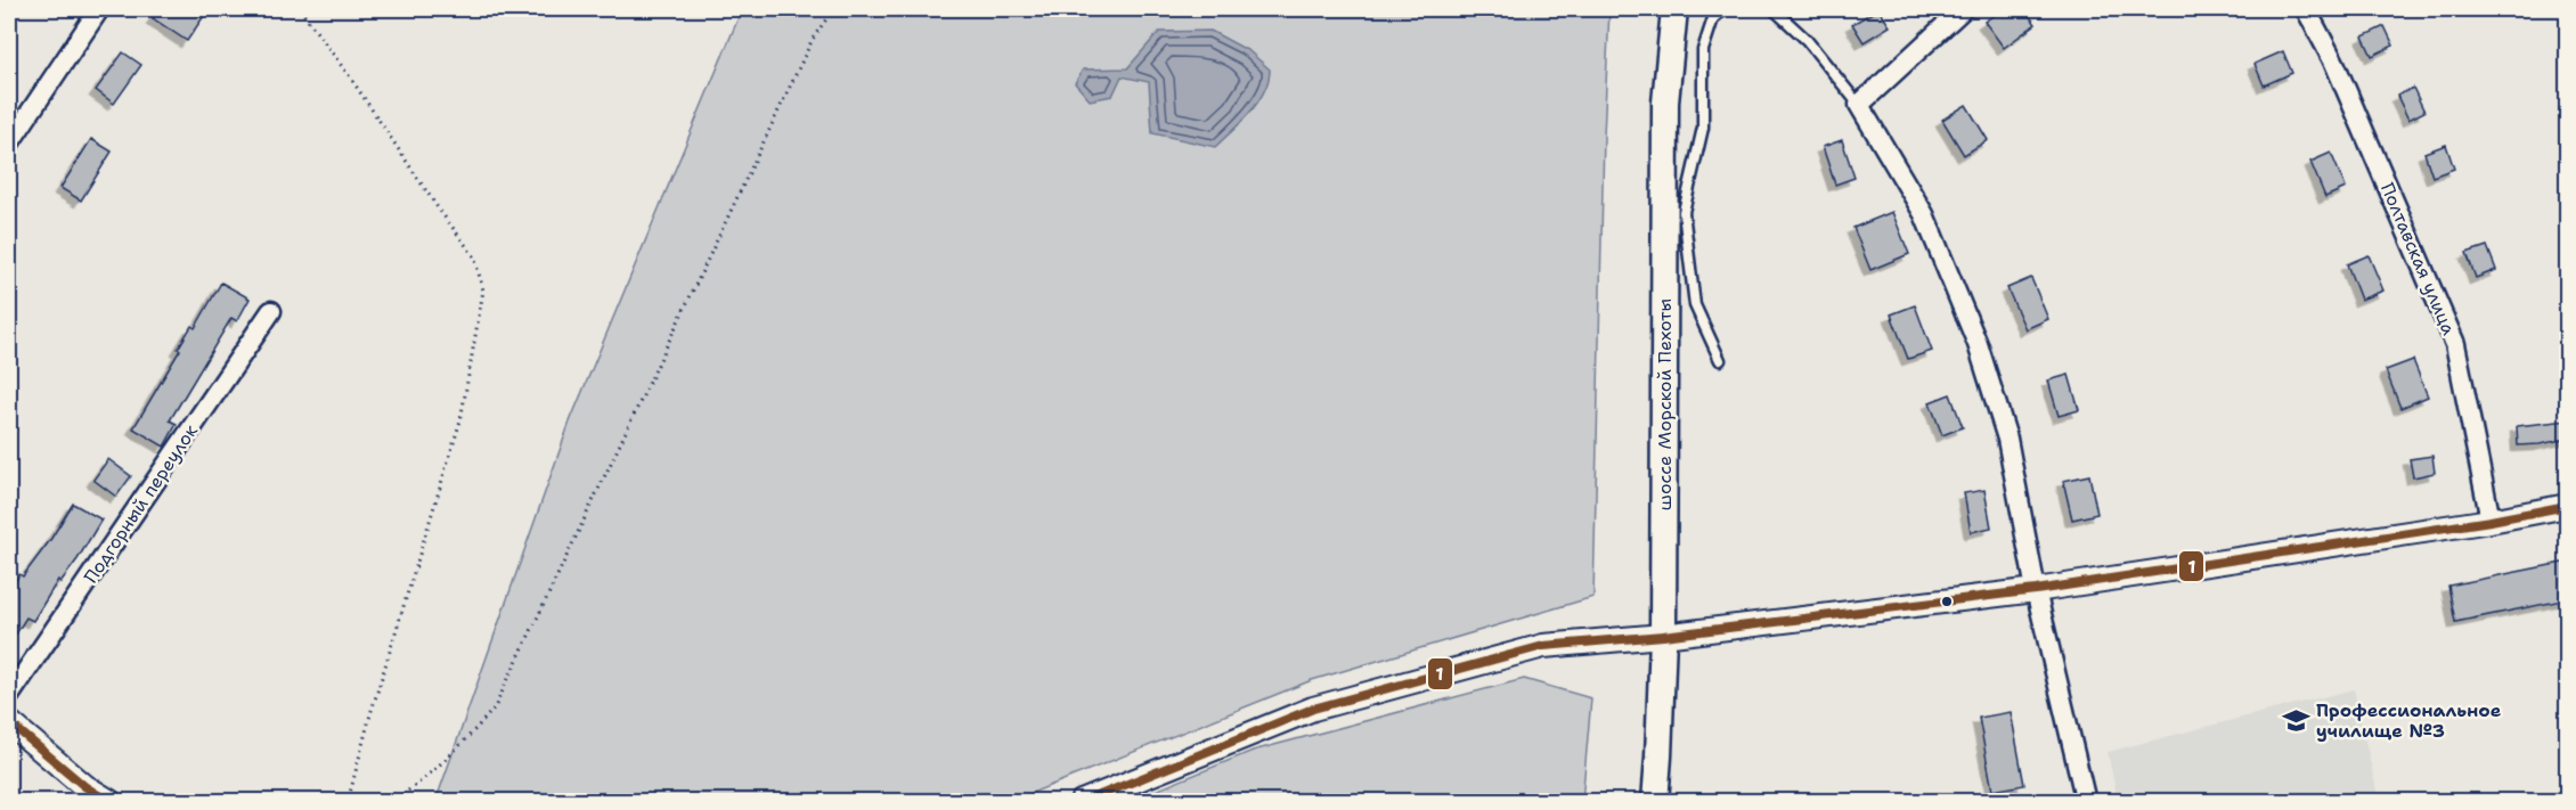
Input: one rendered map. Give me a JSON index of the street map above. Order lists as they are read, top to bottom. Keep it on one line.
{"streets":{"main road":["шоссе Морской Пехоты"],"street":["Полтавская улица","Подгорный переулок"]},"places":{"school or university":["Профессиональное училище №3"]},"lines":["transit line 1"]}
